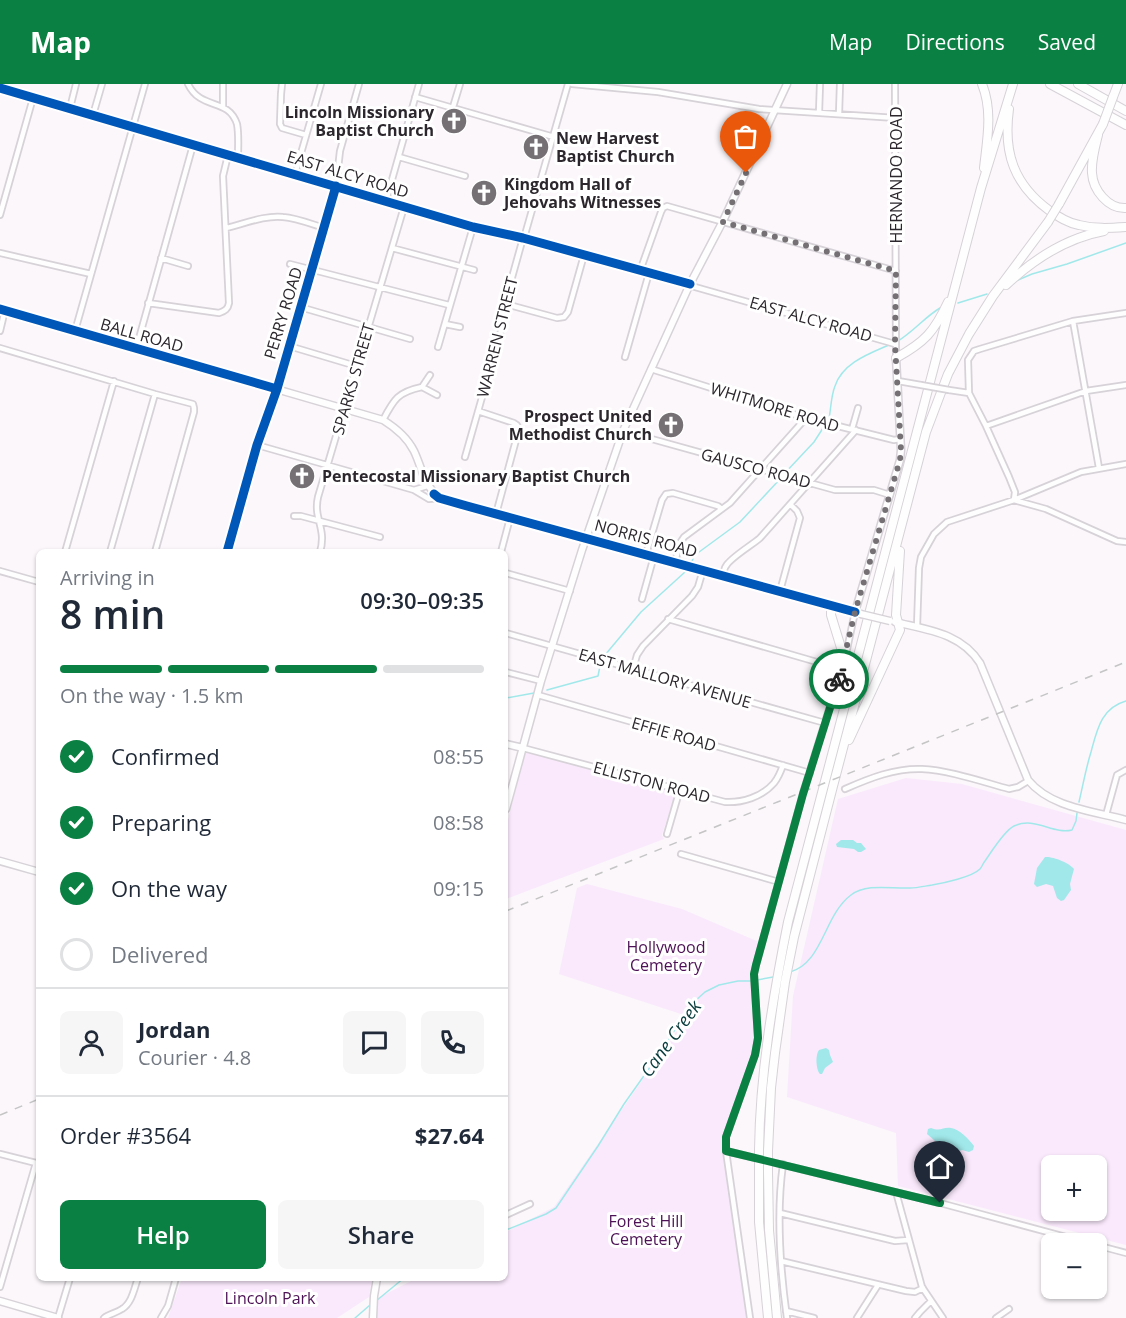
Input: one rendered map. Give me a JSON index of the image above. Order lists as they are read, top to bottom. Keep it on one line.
{"streets":{"main road":["HERNANDO ROAD","BALL ROAD","NORRIS ROAD","ELLISTON ROAD"],"street":["EAST ALCY ROAD","PERRY ROAD","WARREN STREET","SPARKS STREET","WHITMORE ROAD","GAUSCO ROAD","EAST MALLORY AVENUE","EFFIE ROAD"]},"crossings":[["EAST ALCY ROAD","HERNANDO ROAD"],["EAST ALCY ROAD","PERRY ROAD"],["EAST ALCY ROAD","WARREN STREET"],["EAST ALCY ROAD","SPARKS STREET"],["HERNANDO ROAD","WHITMORE ROAD"],["HERNANDO ROAD","GAUSCO ROAD"],["HERNANDO ROAD","NORRIS ROAD"],["HERNANDO ROAD","EAST MALLORY AVENUE"],["HERNANDO ROAD","EFFIE ROAD"],["PERRY ROAD","BALL ROAD"],["PERRY ROAD","NORRIS ROAD"],["BALL ROAD","SPARKS STREET"],["BALL ROAD","NORRIS ROAD"],["WARREN STREET","NORRIS ROAD"],["SPARKS STREET","NORRIS ROAD"],["EFFIE ROAD","ELLISTON ROAD"]],"water":["Cane Creek"],"parks":["Hollywood Cemetery","Forest Hill Cemetery","Lincoln Park"],"places":{"church":["Lincoln Missionary Baptist Church","New Harvest Baptist Church","Kingdom Hall of Jehovahs Witnesses","Prospect United Methodist Church","Pentecostal Missionary Baptist Church"]},"page":{"header":"Map","nav":["Map","Directions","Saved"],"heading":["8 min","Arriving in","09:30–09:35"],"panel":["Jordan","Courier · 4.8","Order #3564","$27.64"],"bar":"On the way · 1.5 km","list":[["Confirmed","08:55"],["Preparing","08:58"],["On the way","09:15"],"Delivered"],"map_buttons":["+","−"],"buttons":["Help","Share"]}}
